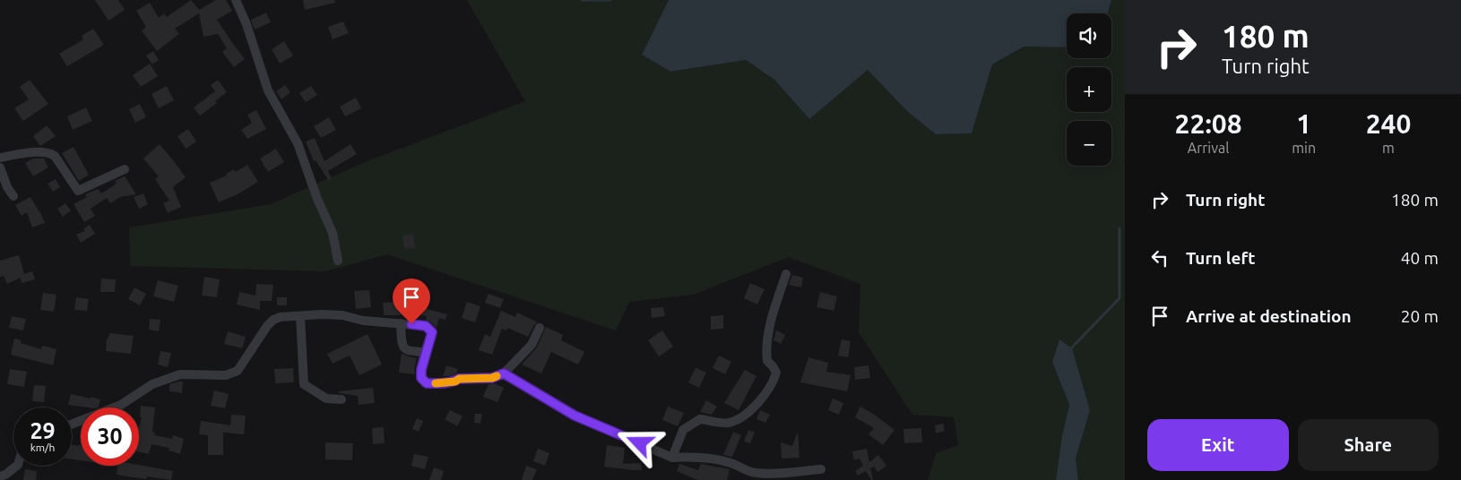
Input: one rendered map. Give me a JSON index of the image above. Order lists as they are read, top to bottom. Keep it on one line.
{"page":{"turn":["180 m","Turn right"],"map_buttons":["+","−"],"eta":["22:08","Arrival","1","min","240","m"],"list":[{"name":"Turn right","value":"180 m"},{"name":"Turn left","value":"40 m"},{"name":"Arrive at destination","value":"20 m"}],"speed":"29 km/h","limit":"30","buttons":["Exit","Share"]}}
